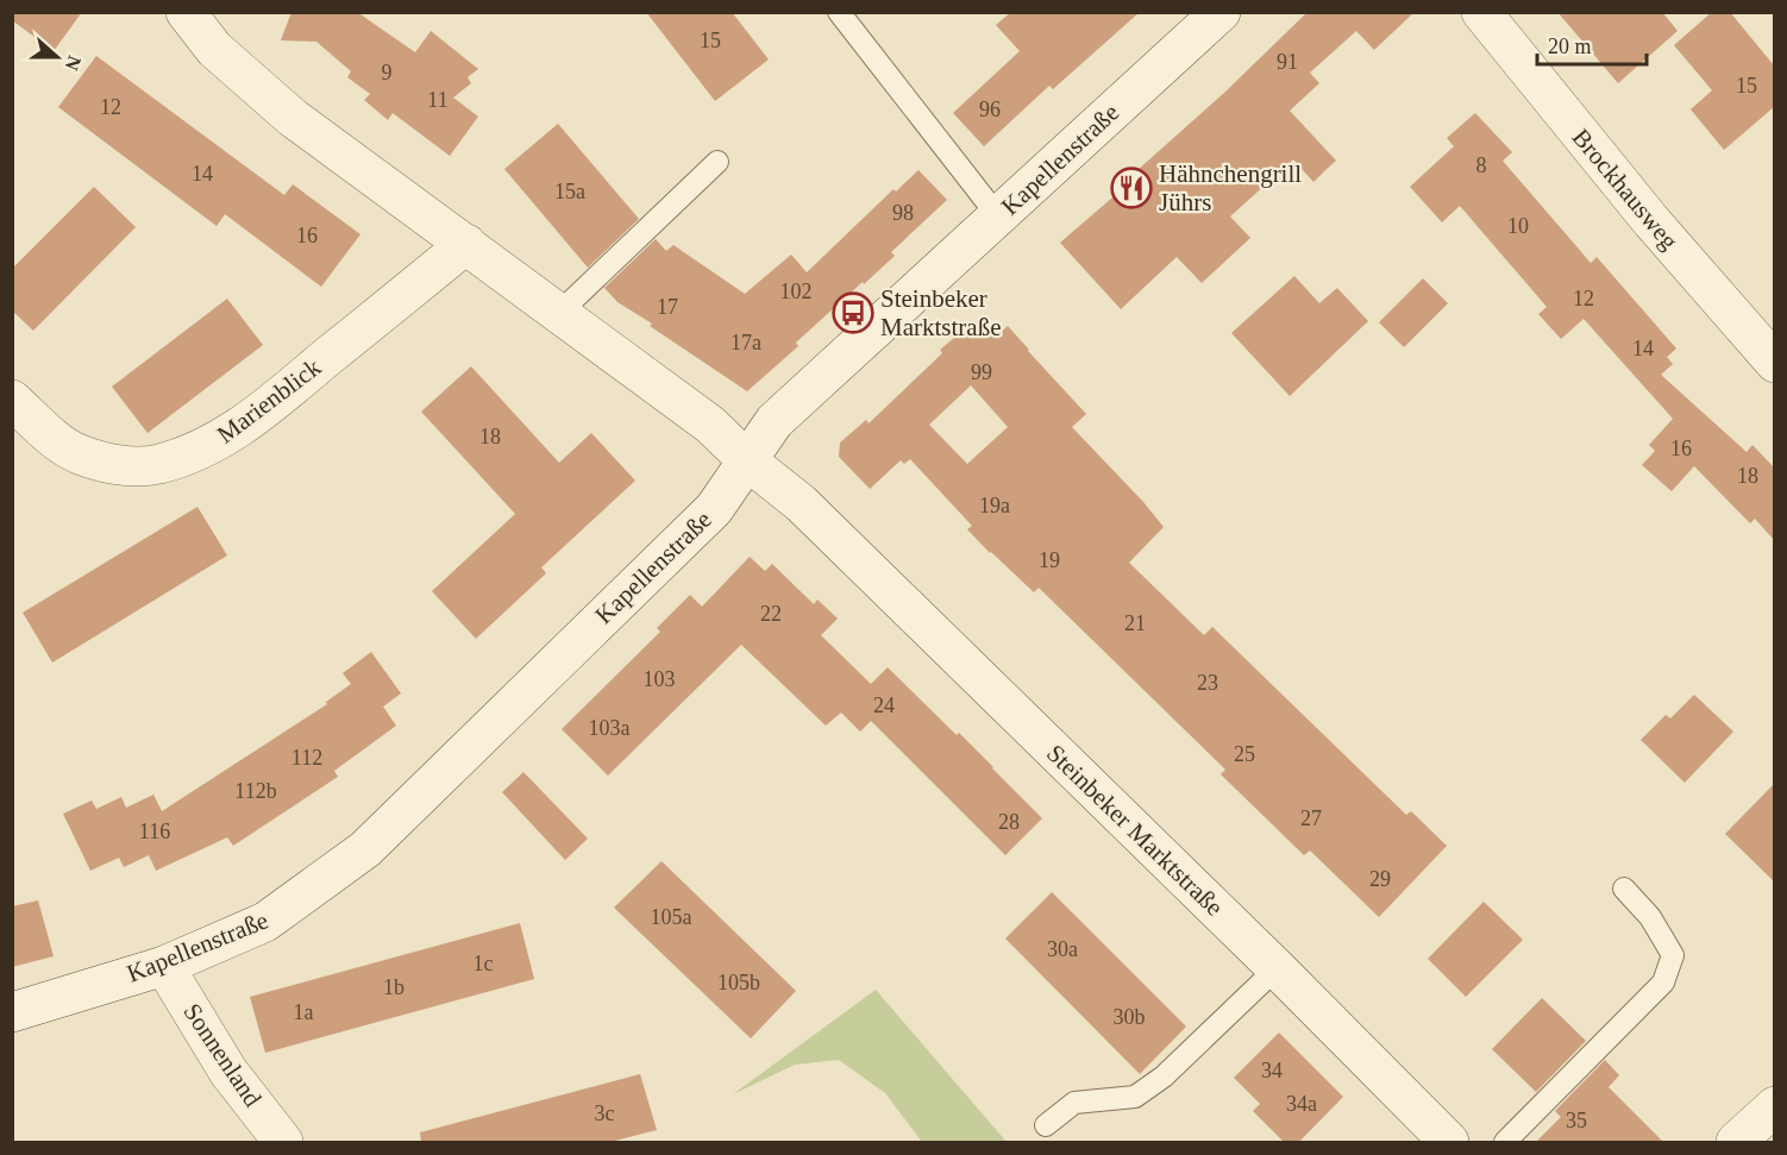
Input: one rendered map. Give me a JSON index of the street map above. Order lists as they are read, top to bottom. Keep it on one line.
{"streets":{"street":["Kapellenstraße","Brockhausweg","Marienblick","Steinbeker Marktstraße","Sonnenland"]},"crossings":[["Kapellenstraße","Steinbeker Marktstraße"],["Kapellenstraße","Sonnenland"],["Marienblick","Steinbeker Marktstraße"]],"places":{"restaurant":["Hähnchengrill Jührs"],"bus stop":["Steinbeker Marktstraße"]},"house_numbers":["15","91","9","15","11","12","96","8","14","15a","98","10","16","102","12","17","17a","14","99","18","16","18","19a","19","22","21","103","23","24","103a","25","112","112b","27","28","116","29","105a","30a","1c","105b","1b","1a","30b","34","34a","3c","35"],"scale_bar":"20 m","north":"right"}
